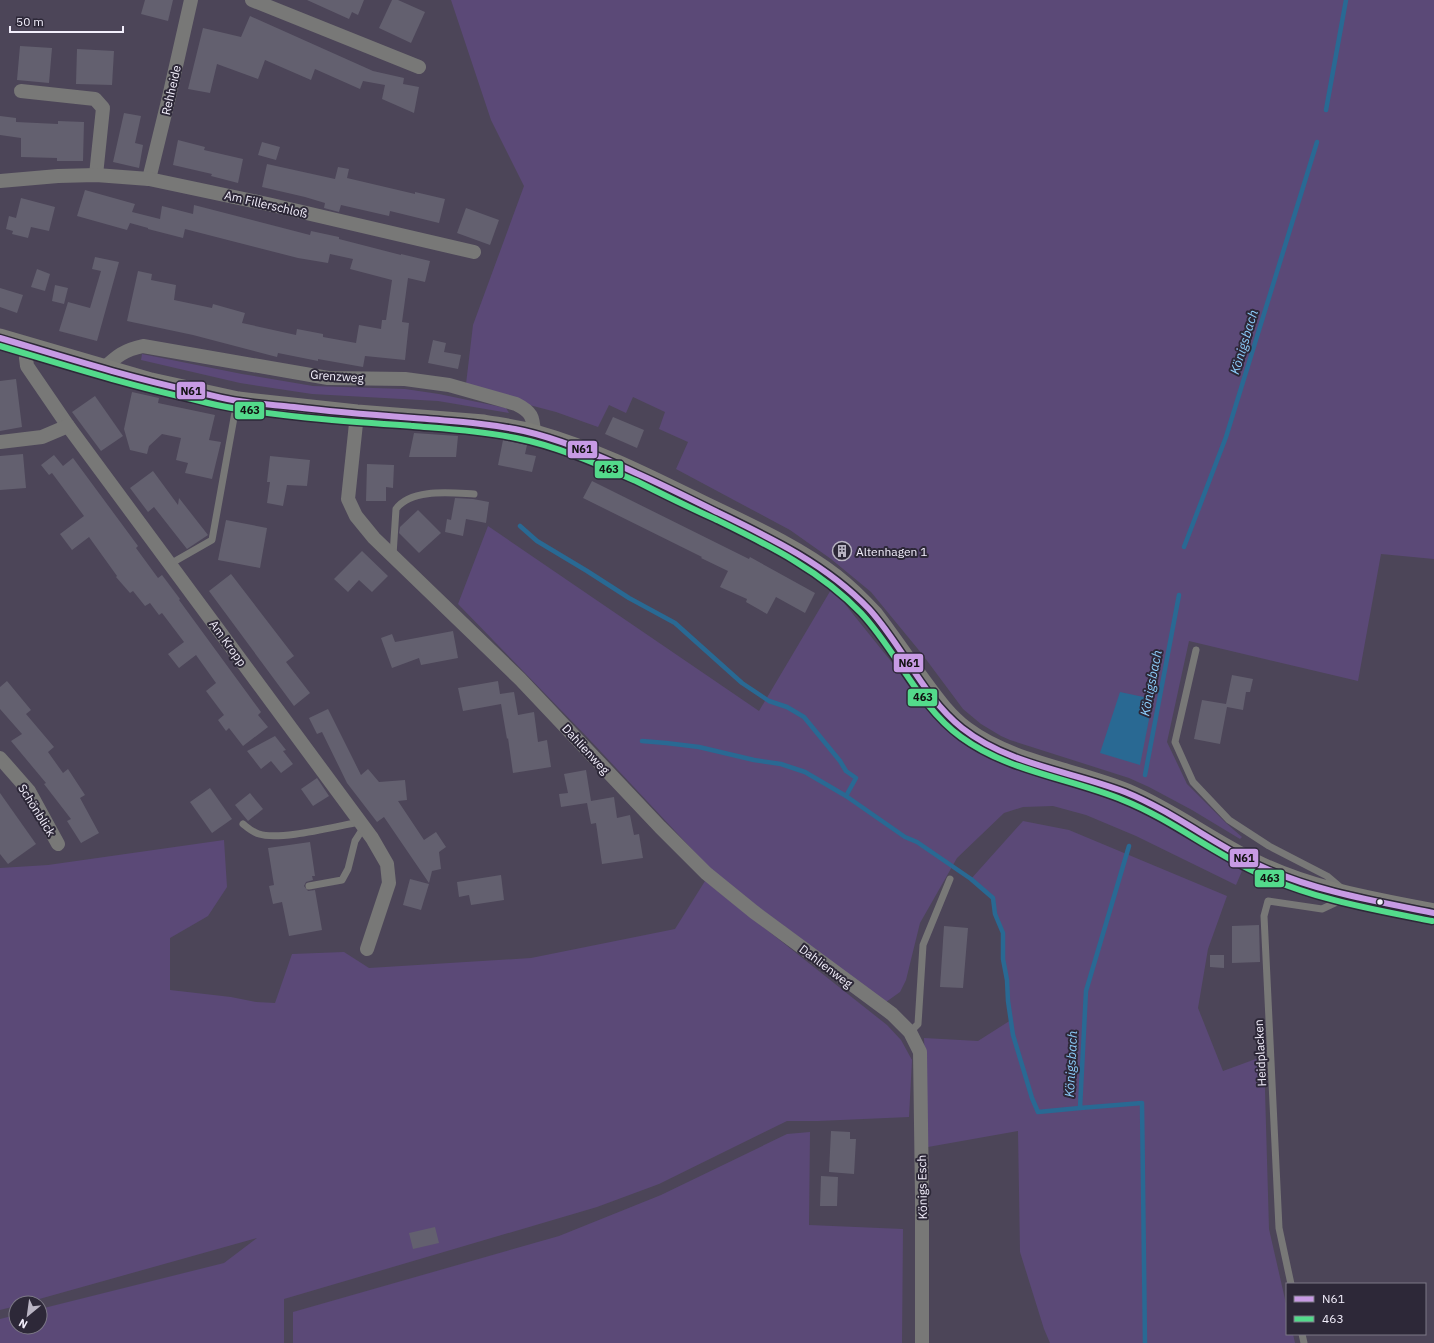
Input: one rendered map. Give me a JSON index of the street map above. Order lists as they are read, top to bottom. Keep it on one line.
{"streets":{"street":["Rehheide","Am Fillerschloß","Grenzweg","Am Kropp","Dahlienweg","Schönblick","Königs Esch"],"lane":["Heidplacken"]},"crossings":[["Rehheide","Am Fillerschloß"],["Dahlienweg","Königs Esch"]],"water":["Königsbach"],"places":{"building":["Altenhagen 1"]},"lines":["transit line N61","transit line 463"],"legend":["N61","463"],"scale_bar":"50 m","north":"bottom left"}
